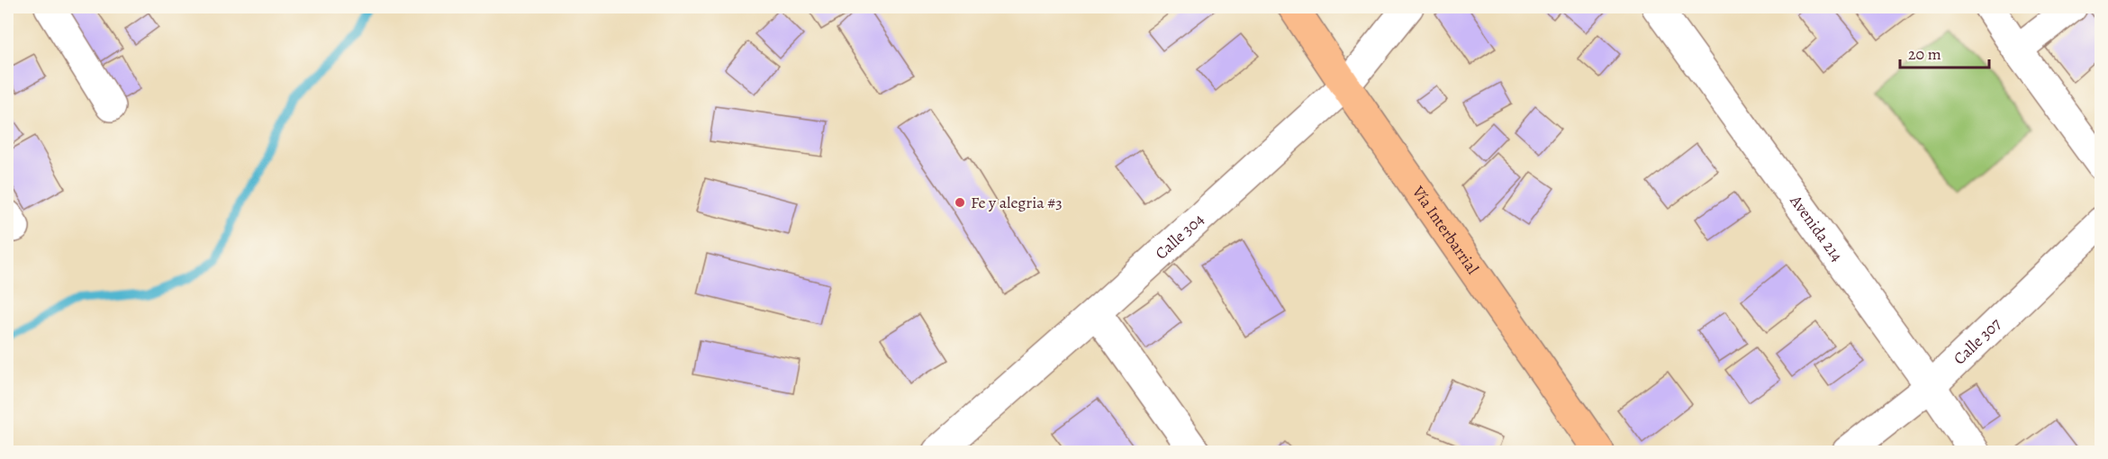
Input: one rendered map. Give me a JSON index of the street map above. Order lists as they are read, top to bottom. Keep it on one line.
{"streets":{"main road":["Vía Interbarrial"],"street":["Avenida 214","Calle 304","Calle 307"]},"crossings":[["Avenida 214","Calle 307"],["Vía Interbarrial","Calle 304"]],"places":["Fe y alegria #3"],"scale_bar":"20 m"}
